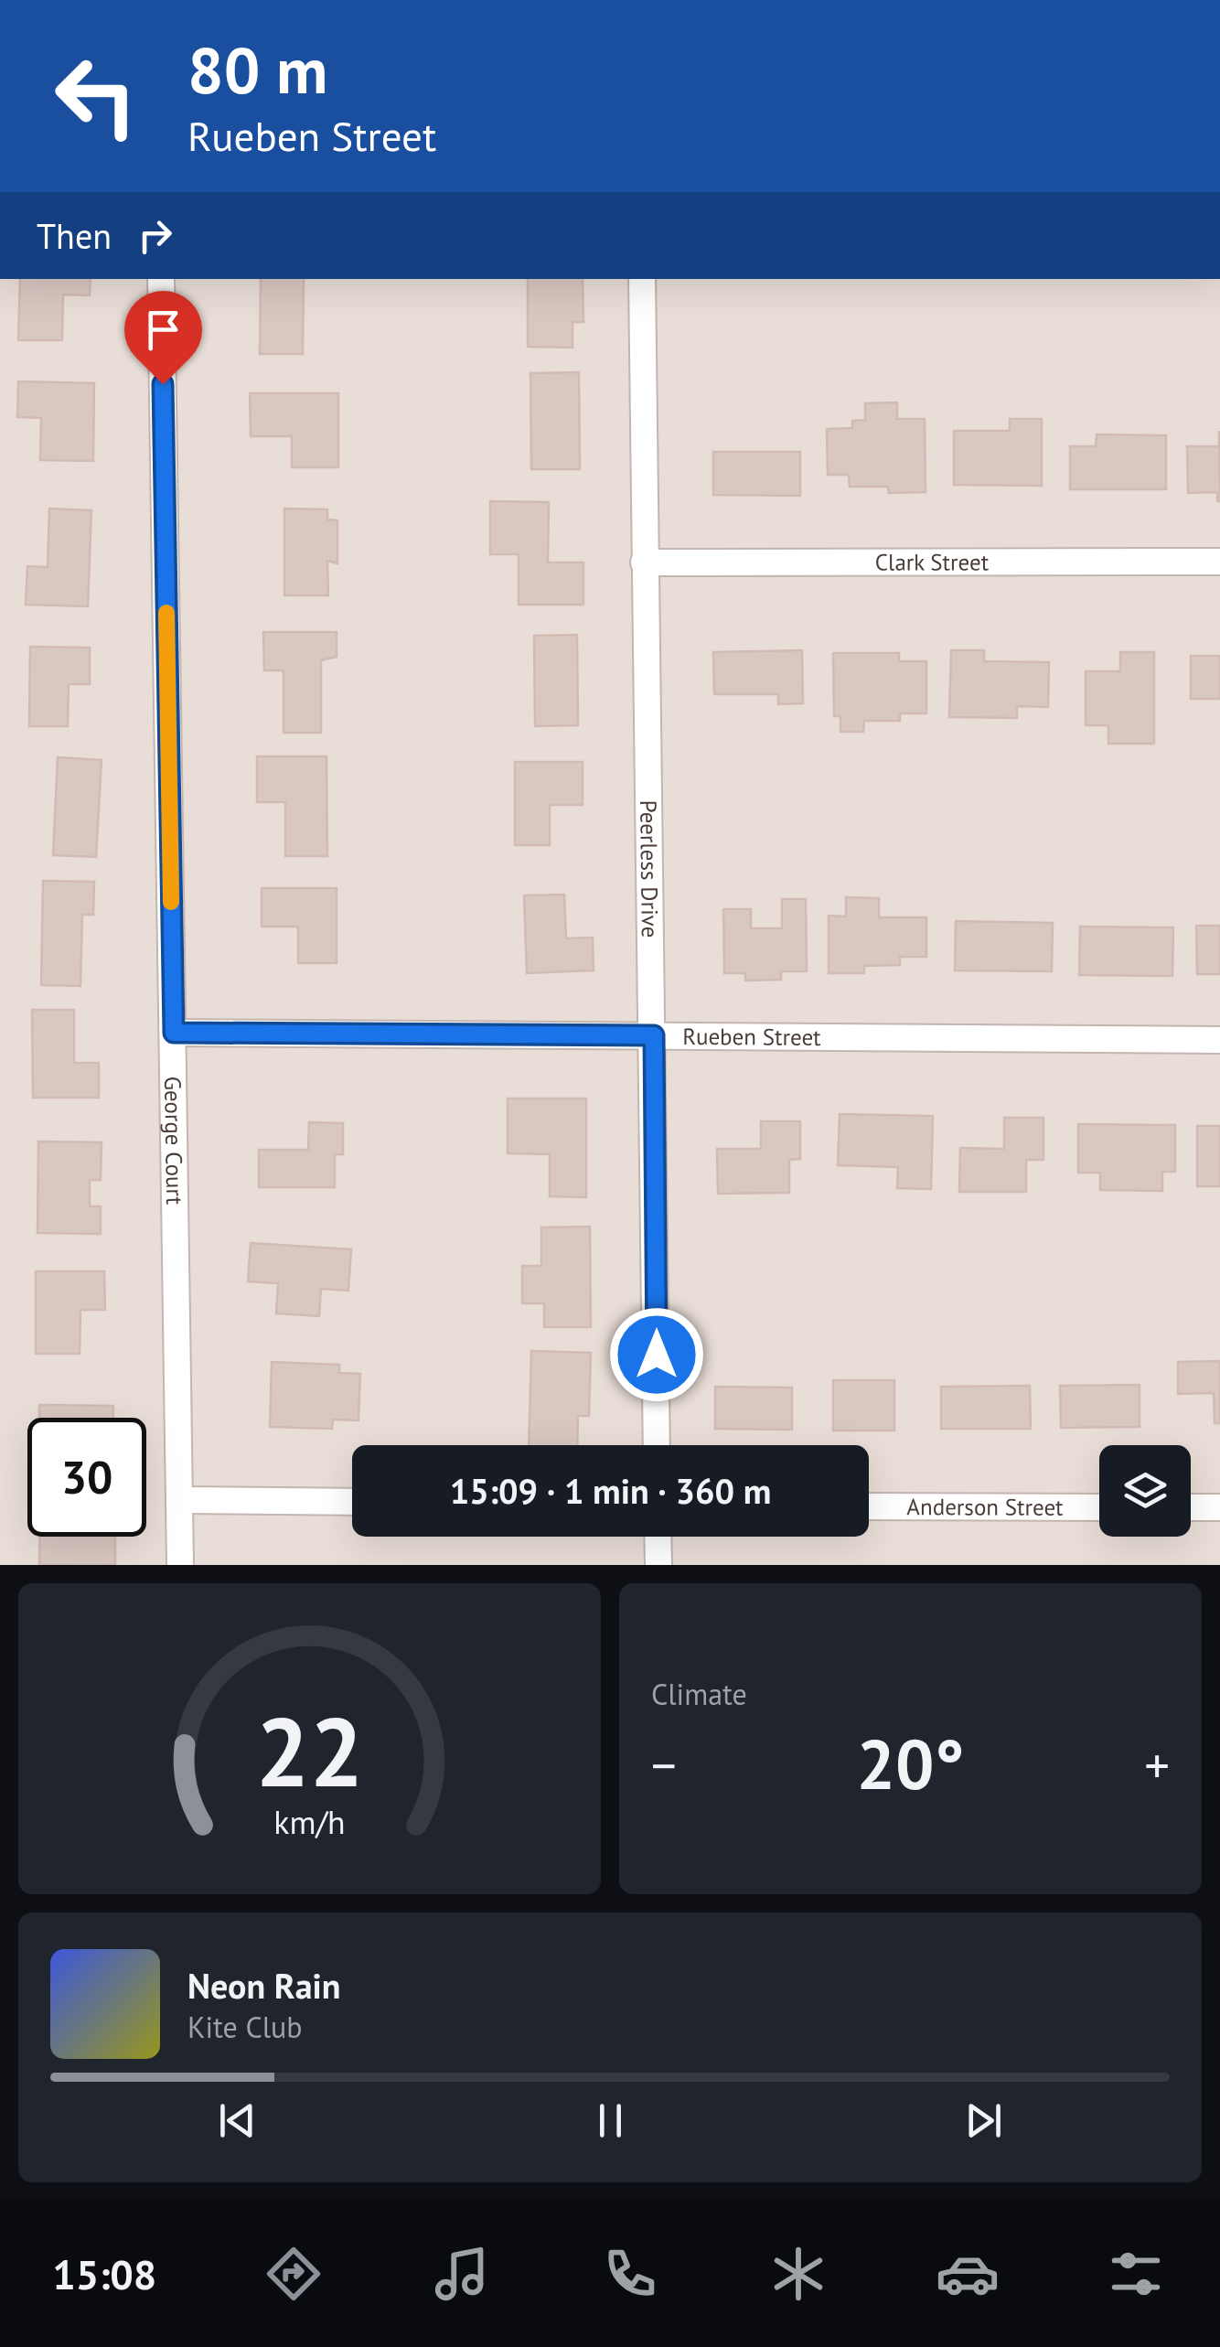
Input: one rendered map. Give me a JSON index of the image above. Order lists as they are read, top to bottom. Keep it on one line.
{"streets":{"street":["Clark Street","Peerless Drive","Rueben Street","George Court","Anderson Street"]},"crossings":[["Clark Street","Peerless Drive"],["Peerless Drive","Rueben Street"],["Rueben Street","George Court"]],"page":{"turn":["80 m","Rueben Street"],"then":"Then","limit":"30","trip":"15:09 · 1 min · 360 m","tile":"Climate","heat":["−","20°","+"],"song":["Neon Rain","Kite Club"],"tabs":"15:08","gauge":["22","km/h"]}}
